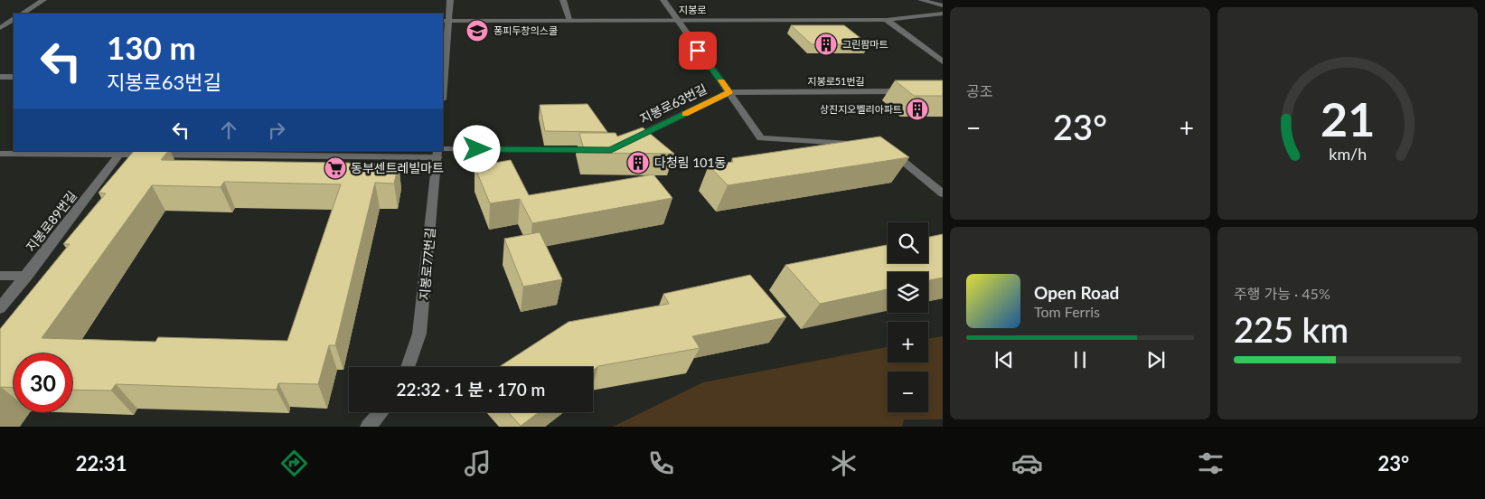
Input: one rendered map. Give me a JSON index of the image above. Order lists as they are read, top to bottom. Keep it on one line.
{"streets":{"street":["지봉로","지봉로51번길","지봉로63번길","지봉로89번길","지봉로77번길"]},"crossings":[["지봉로","지봉로63번길"],["지봉로51번길","지봉로63번길"]],"places":{"school or university":["퐁피두창의스쿨"],"building":["그린팜마트","상진지오벨리아파트","다청림 101동"],"supermarket":["동부센트레빌마트"]},"page":{"tile":["공조",["주행 가능 · 45%","225 km"]],"turn":["130 m","지봉로63번길"],"heat":["−","23°","+"],"map_buttons":["+","−"],"song":["Open Road","Tom Ferris"],"limit":"30","trip":"22:32 · 1 분 · 170 m","tabs":["22:31","23°"],"gauge":["21","km/h"]}}
